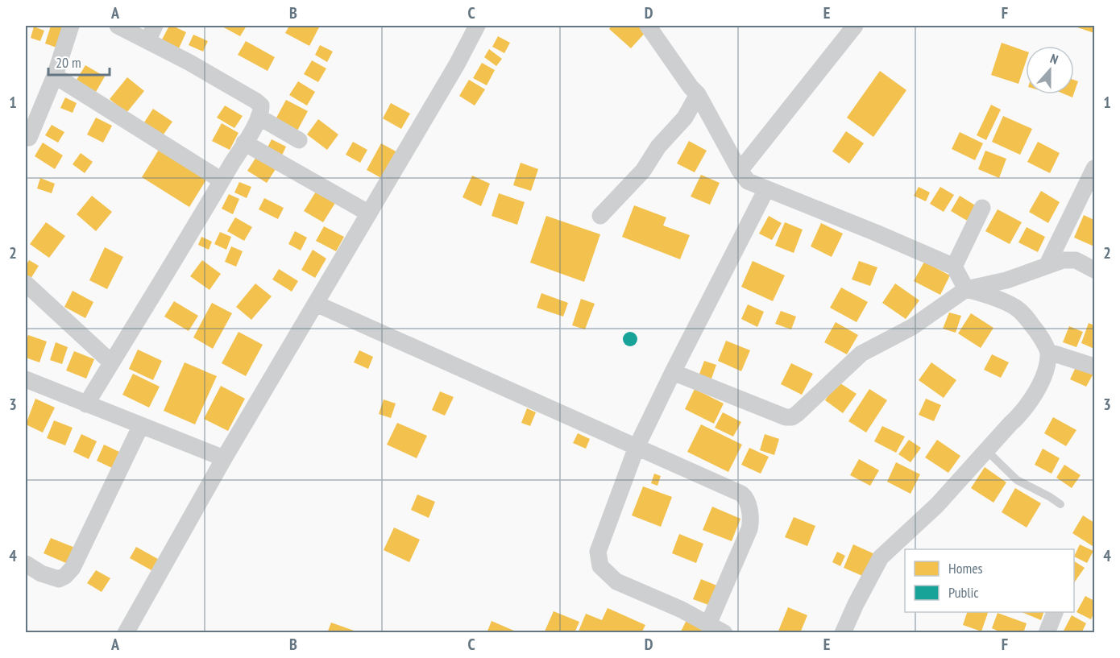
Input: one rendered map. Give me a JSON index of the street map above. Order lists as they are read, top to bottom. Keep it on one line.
{"legend":["Homes","Public"],"scale_bar":"20 m","north":"top","grid":{"columns":["A","B","C","D","E","F"],"rows":["1","2","3","4"]}}
